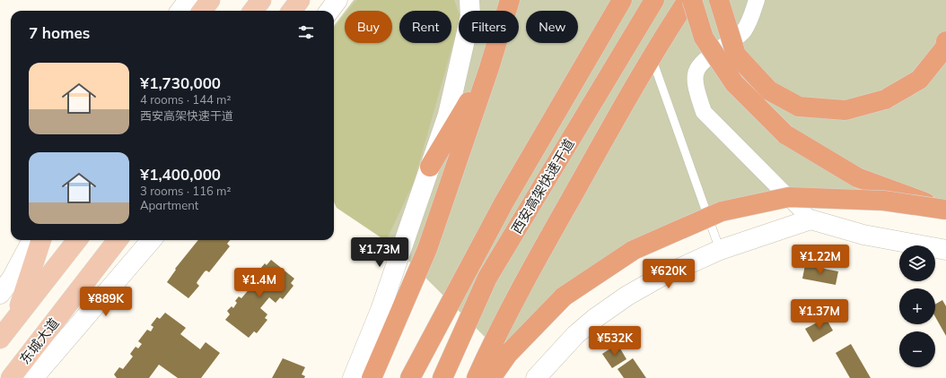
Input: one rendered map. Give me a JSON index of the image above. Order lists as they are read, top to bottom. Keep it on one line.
{"streets":{"highway":["西安高架快速干道"],"main road":["东城大道"]},"page":{"chip":["Buy","Rent","Filters","New"],"heading":"7 homes","list":[{"name":"¥1,730,000","note":"4 rooms · 144 m² · 西安高架快速干道"},{"name":"¥1,400,000","note":"3 rooms · 116 m² · Apartment"}],"price":["¥1.73M","¥1.22M","¥620K","¥1.4M","¥889K","¥1.37M","¥532K"],"map_buttons":["+","−"]}}
